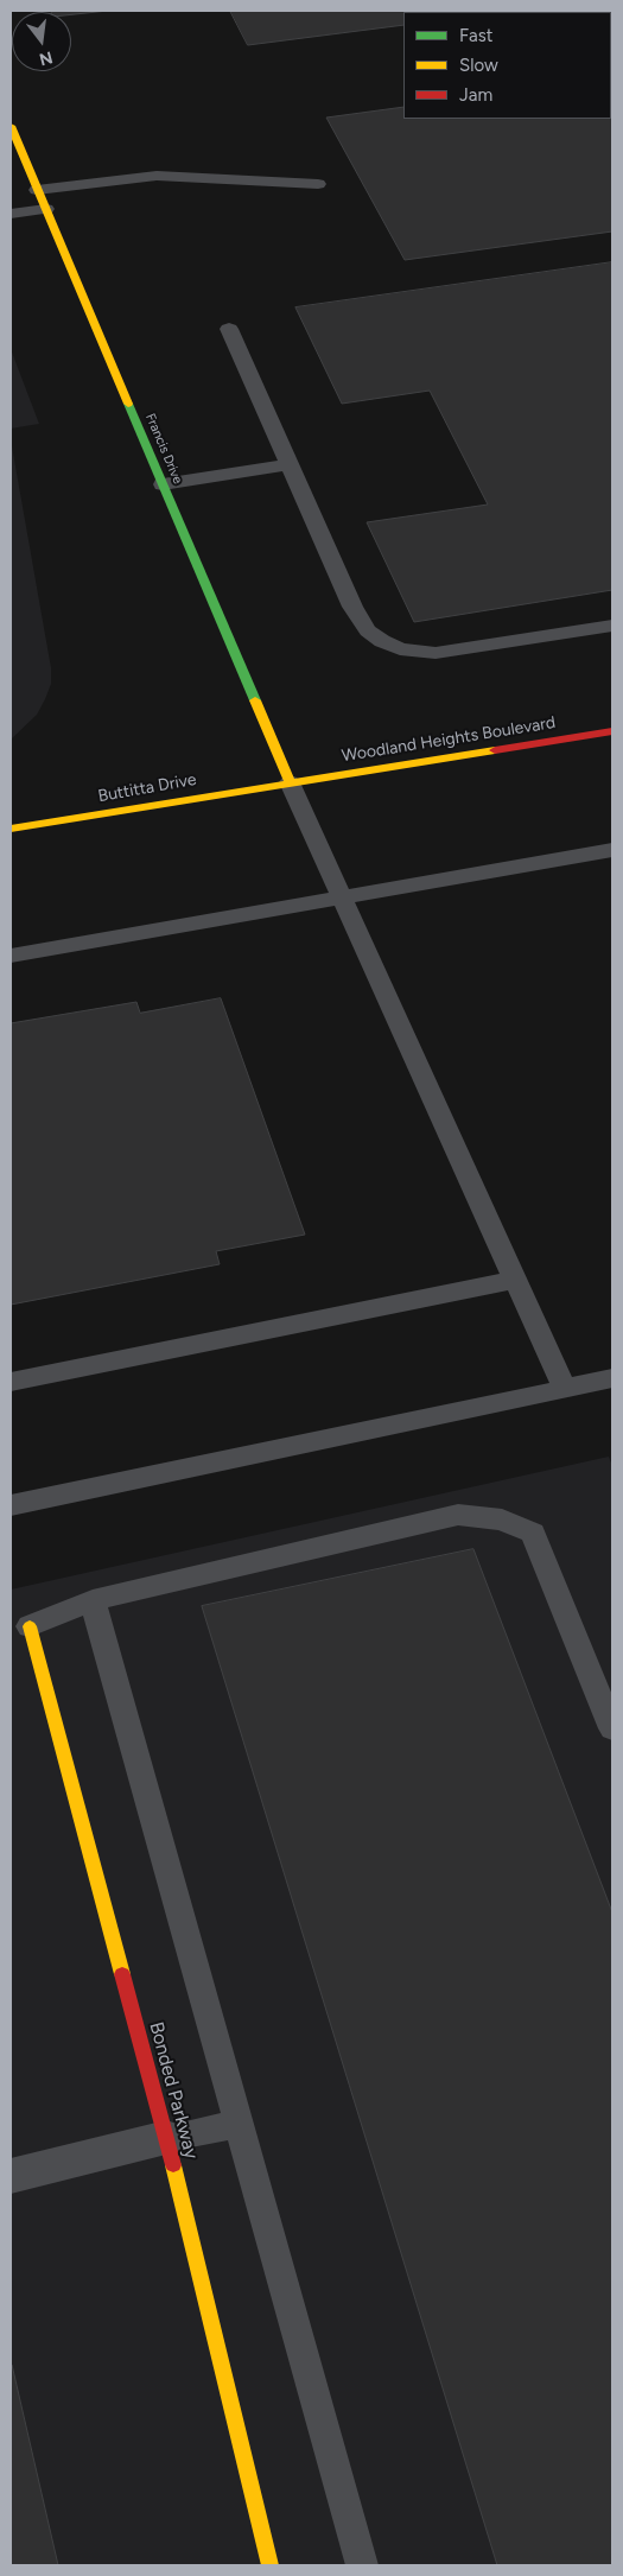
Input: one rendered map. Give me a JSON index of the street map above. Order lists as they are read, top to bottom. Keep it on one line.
{"streets":{"street":["Francis Drive","Woodland Heights Boulevard","Buttitta Drive","Bonded Parkway"]},"crossings":[["Francis Drive","Woodland Heights Boulevard"],["Francis Drive","Buttitta Drive"],["Woodland Heights Boulevard","Buttitta Drive"]],"legend":["Fast","Slow","Jam"],"north":"bottom"}
